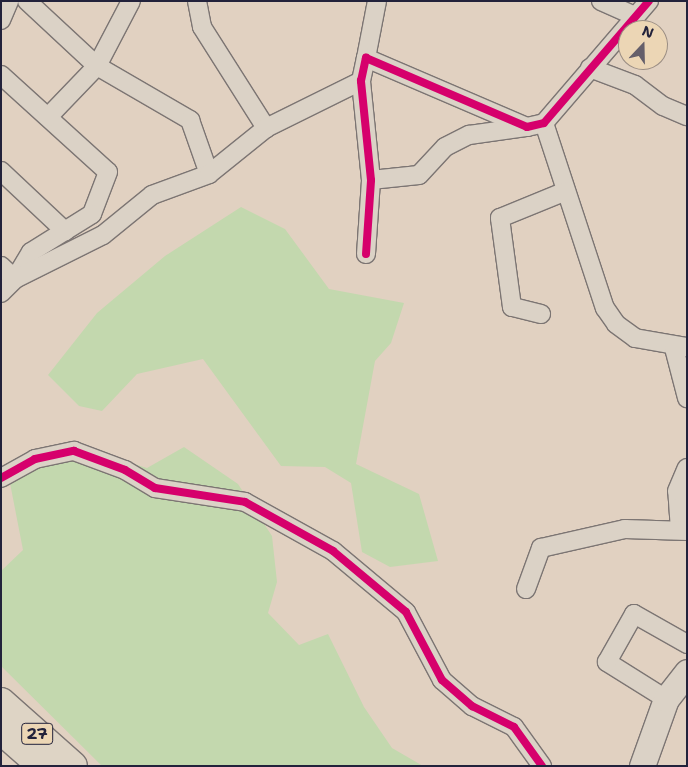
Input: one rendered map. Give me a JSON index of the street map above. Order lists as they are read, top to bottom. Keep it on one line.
{"streets":{"main road":["27"]},"north":"top"}
